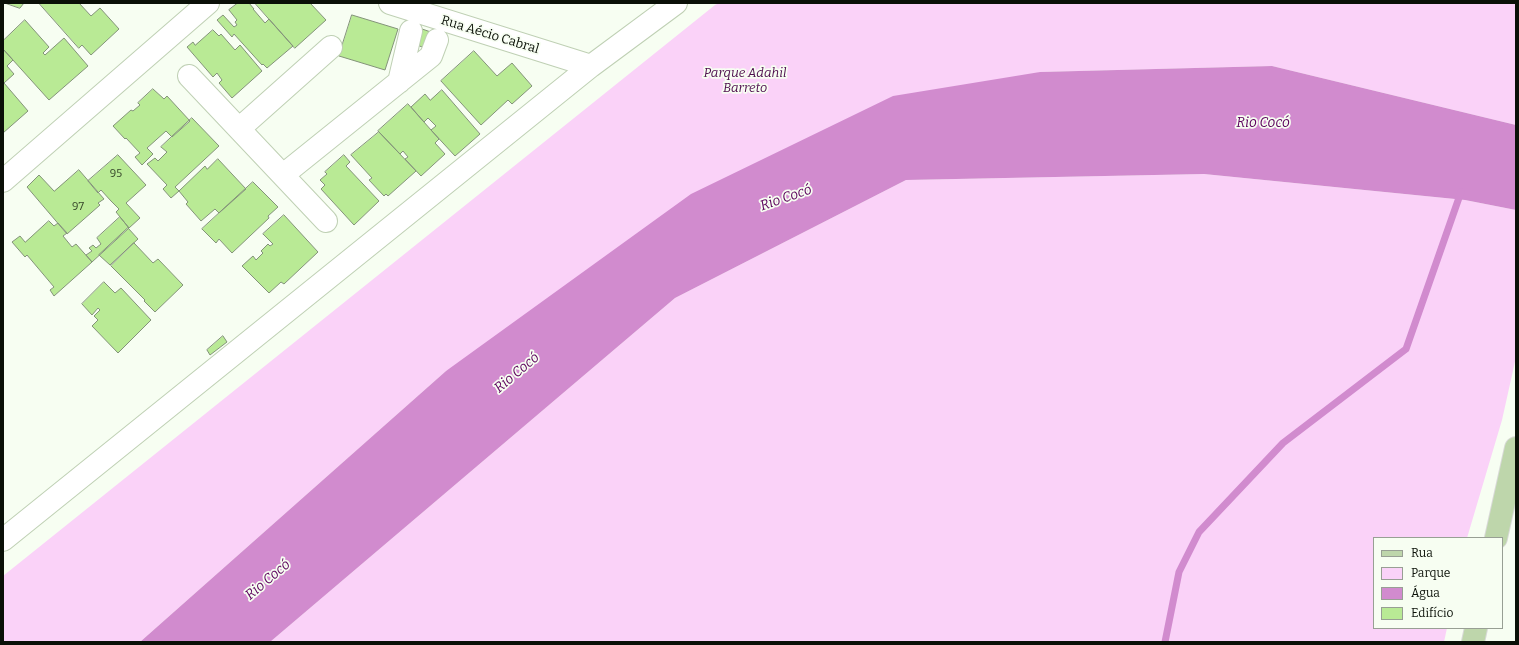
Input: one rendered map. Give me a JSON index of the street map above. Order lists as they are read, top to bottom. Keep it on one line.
{"streets":{"street":["Rua Aécio Cabral"]},"water":["Rio Cocó"],"parks":["Parque Adahil Barreto"],"house_numbers":["95","97"],"legend":["Rua","Parque","Água","Edifício"]}
